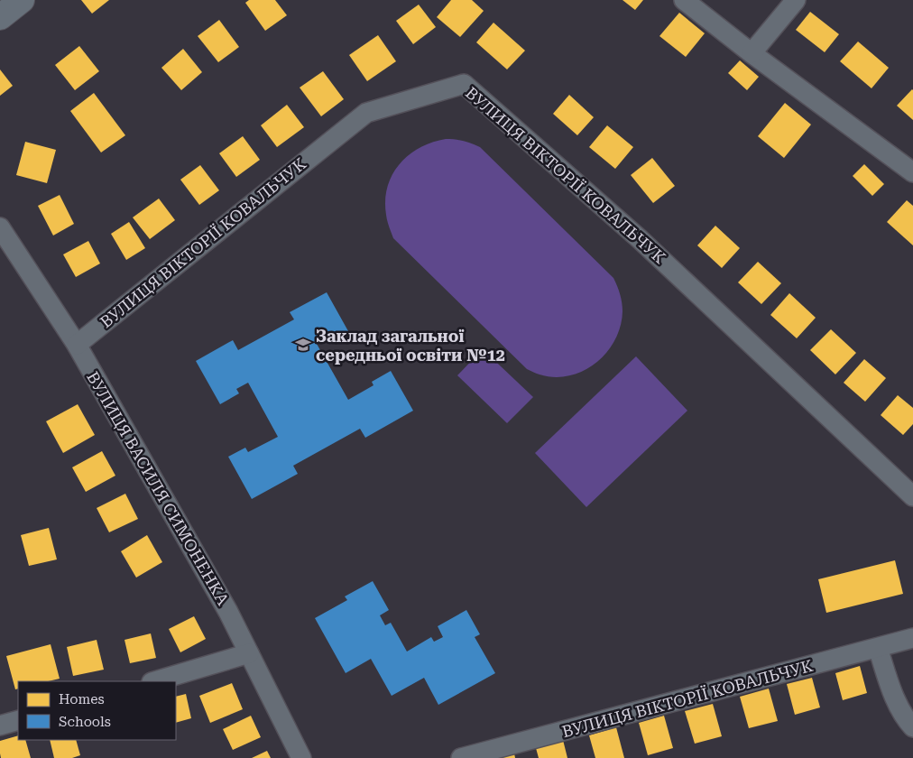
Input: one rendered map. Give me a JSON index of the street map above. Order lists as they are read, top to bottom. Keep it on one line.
{"streets":{"street":["ВУЛИЦЯ ВІКТОРІЇ КОВАЛЬЧУК","ВУЛИЦЯ ВАСИЛЯ СИМОНЕНКА"]},"crossings":[["ВУЛИЦЯ ВІКТОРІЇ КОВАЛЬЧУК","ВУЛИЦЯ ВАСИЛЯ СИМОНЕНКА"]],"places":{"school or university":["Заклад загальної середньої освіти №12"]},"legend":["Homes","Schools"]}
